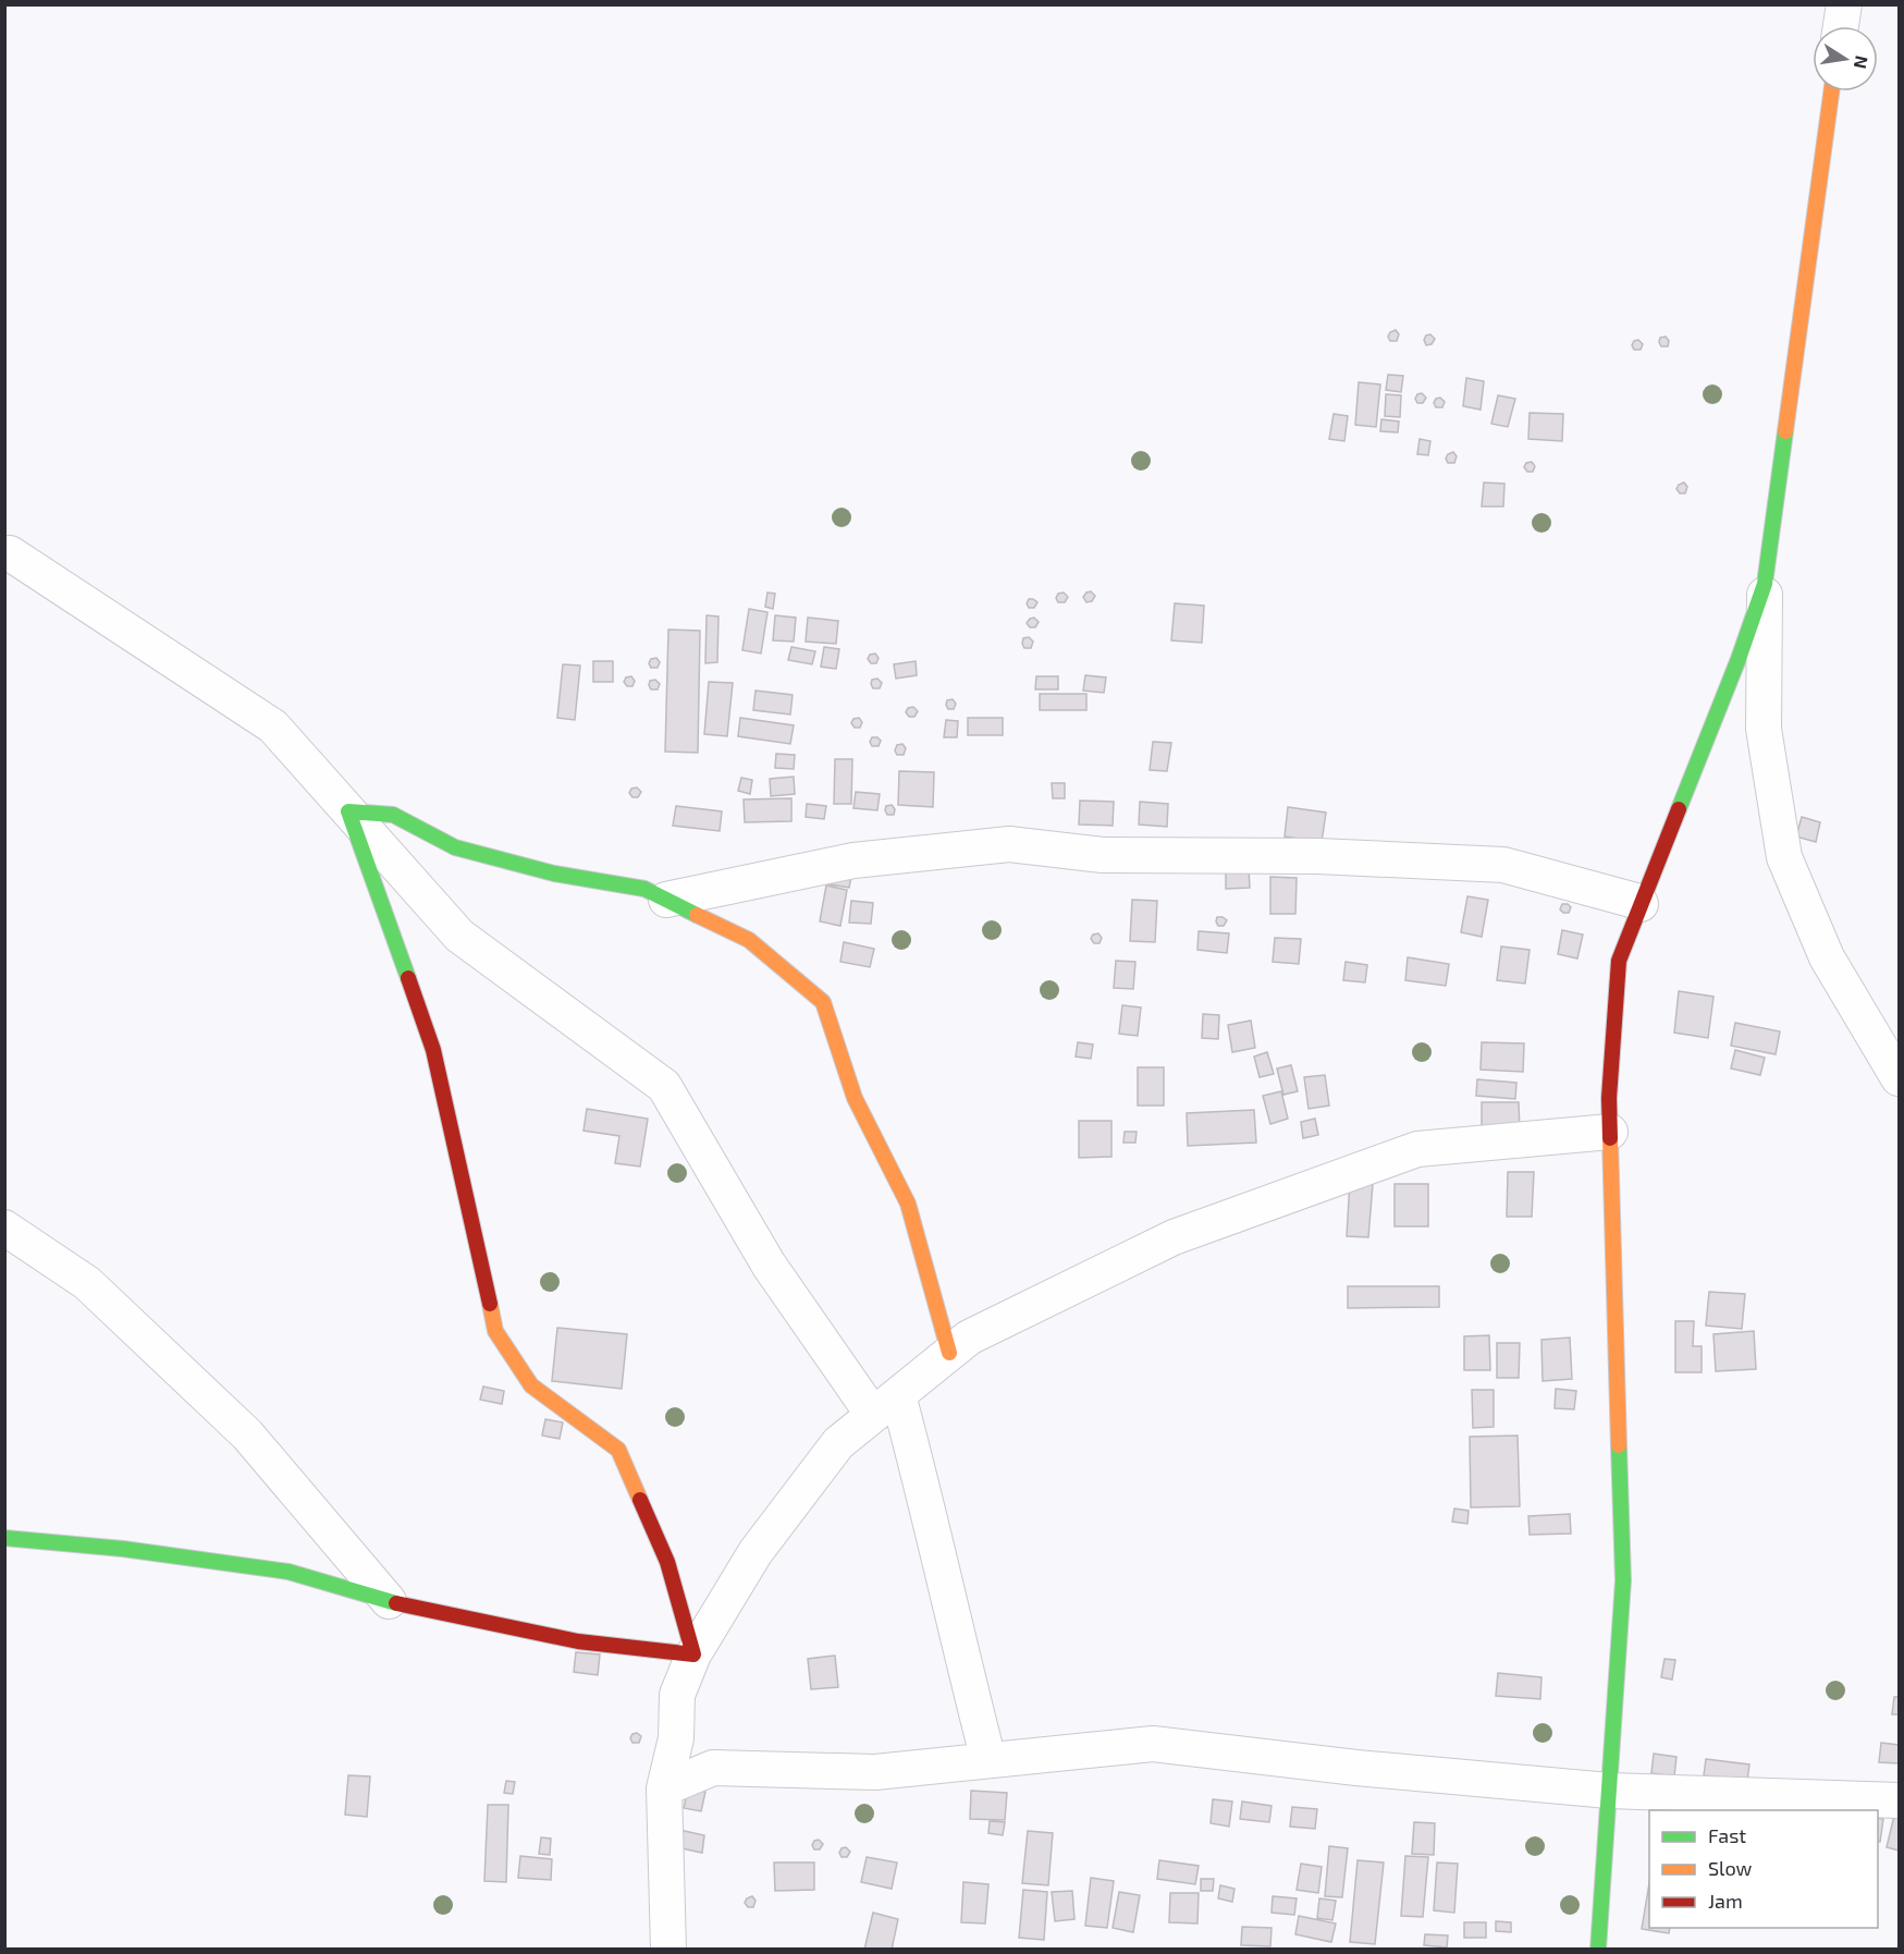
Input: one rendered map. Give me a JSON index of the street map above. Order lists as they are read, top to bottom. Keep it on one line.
{"legend":["Fast","Slow","Jam"],"north":"right"}
